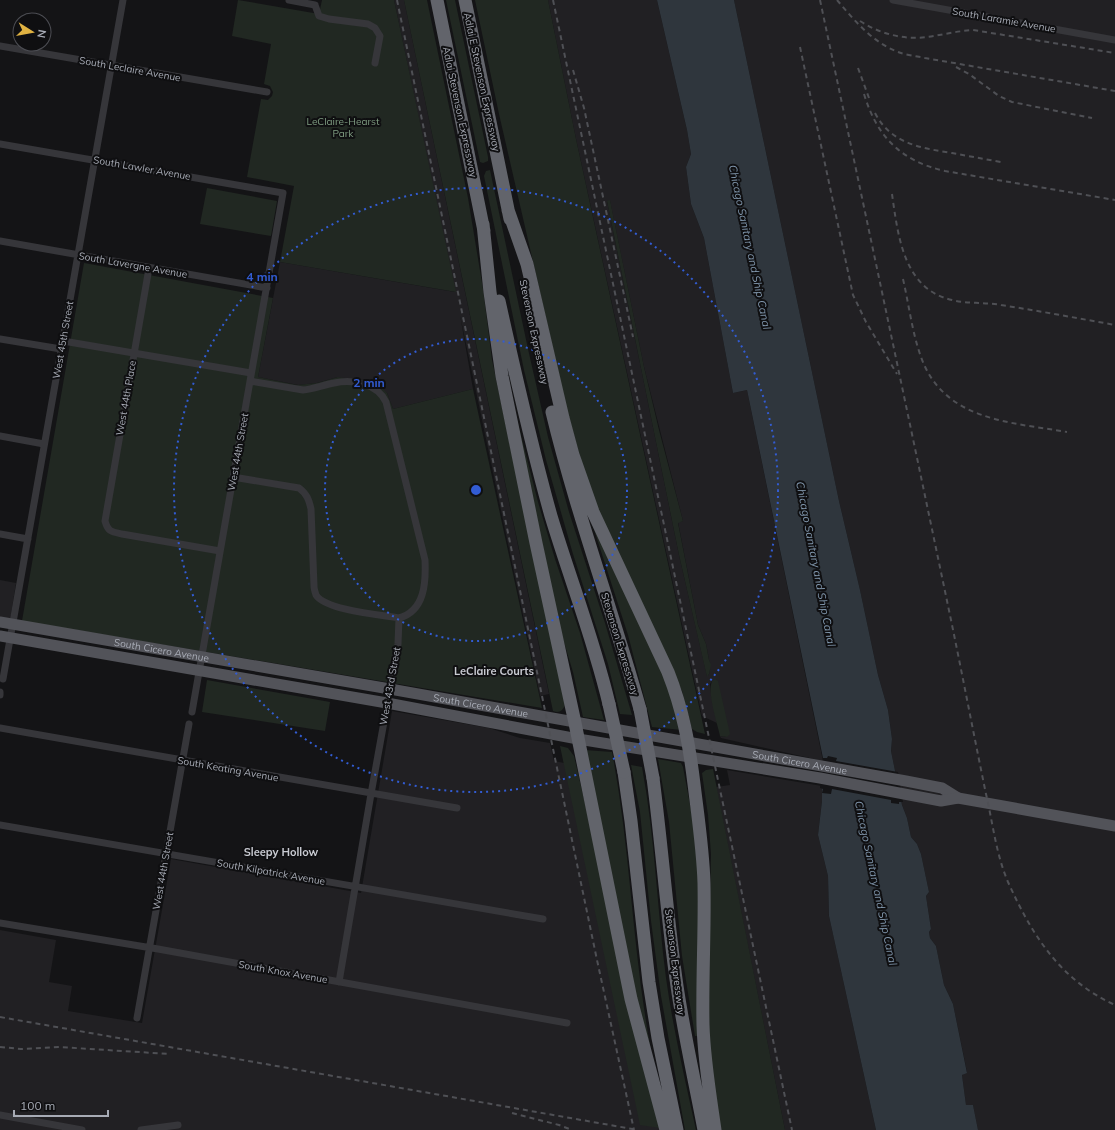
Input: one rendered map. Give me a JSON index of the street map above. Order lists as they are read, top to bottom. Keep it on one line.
{"streets":{"highway":["Adlai E Stevenson Expressway","Adlai Stevenson Expressway","Stevenson Expressway"],"main road":["South Cicero Avenue"],"street":["South Laramie Avenue","South Leclaire Avenue","South Lawler Avenue","South Lavergne Avenue","West 45th Street","West 44th Place","West 44th Street","West 43rd Street","South Keating Avenue","South Kilpatrick Avenue","South Knox Avenue"]},"crossings":[["South Leclaire Avenue","West 45th Street"],["Adlai E Stevenson Expressway","Stevenson Expressway"],["South Lawler Avenue","West 45th Street"],["South Lawler Avenue","West 44th Street"],["South Lavergne Avenue","West 45th Street"],["South Lavergne Avenue","West 44th Place"],["South Lavergne Avenue","West 44th Street"],["West 45th Street","South Cicero Avenue"],["West 44th Place","West 44th Street"],["West 44th Street","South Cicero Avenue"],["West 44th Street","South Keating Avenue"],["West 44th Street","South Kilpatrick Avenue"],["West 44th Street","South Knox Avenue"],["South Cicero Avenue","West 43rd Street"],["West 43rd Street","South Keating Avenue"],["West 43rd Street","South Kilpatrick Avenue"],["West 43rd Street","South Knox Avenue"]],"districts":["LeClaire Courts","Sleepy Hollow"],"water":["Chicago Sanitary and Ship Canal"],"parks":["LeClaire-Hearst Park"],"scale_bar":"100 m","north":"right","rings":["4 min","2 min"]}
